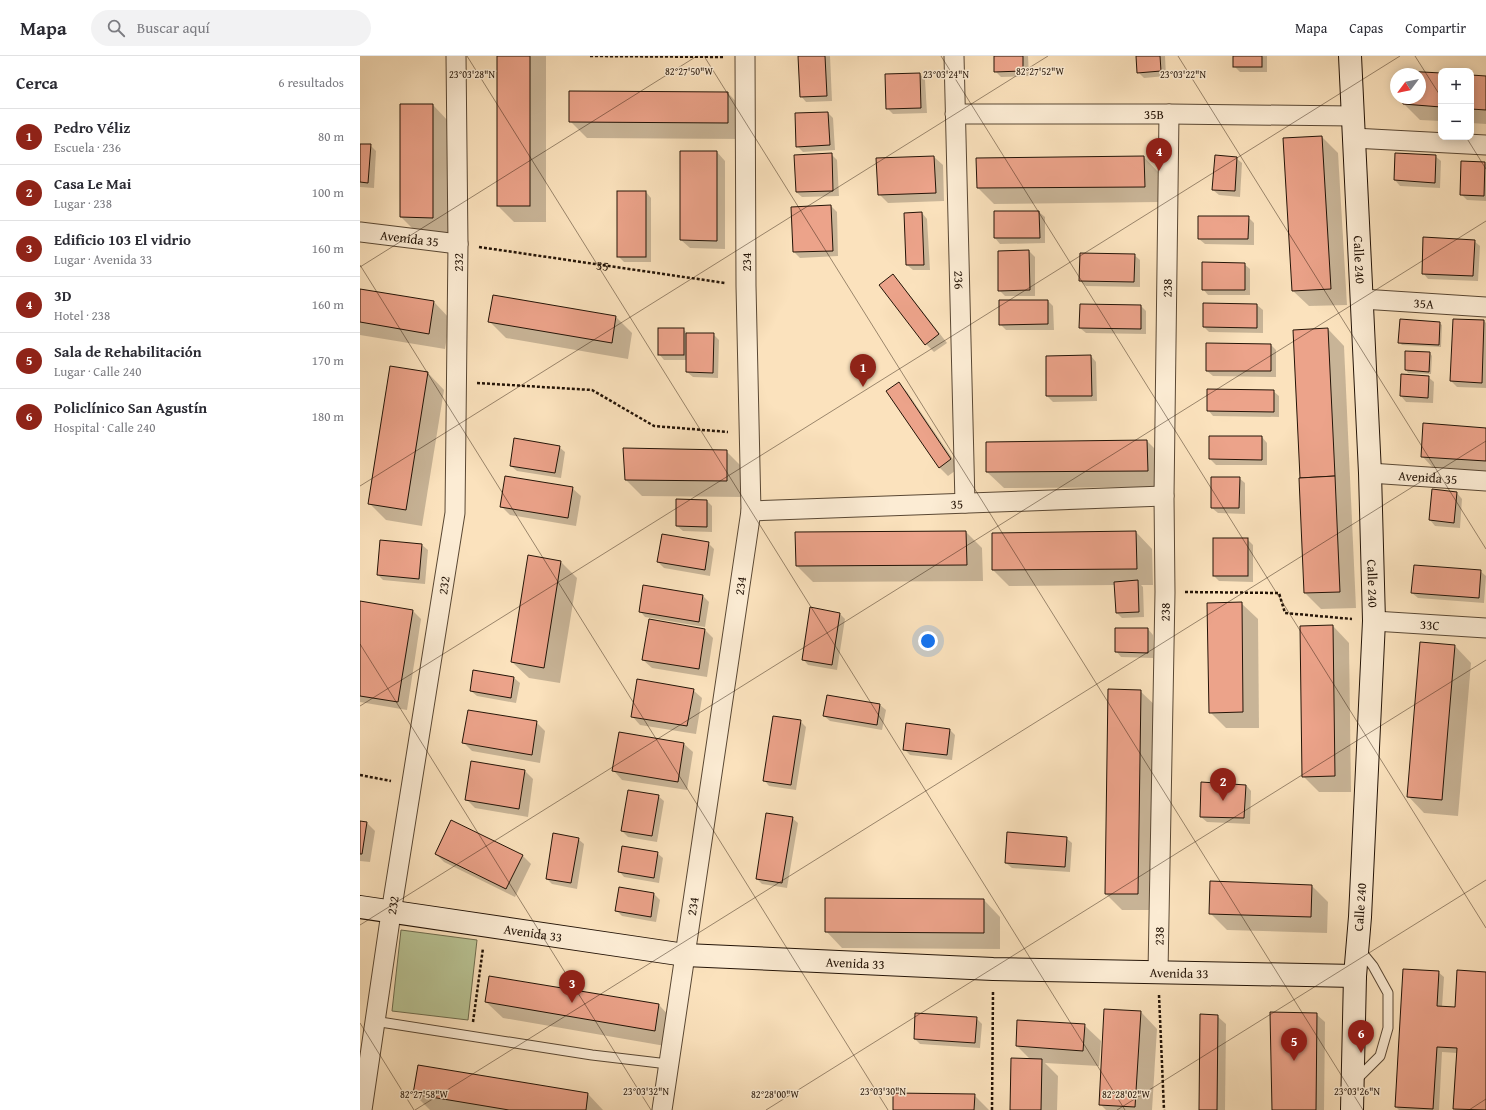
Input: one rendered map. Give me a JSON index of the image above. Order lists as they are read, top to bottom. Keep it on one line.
{"streets":{"street":["35B","Avenida 35","Calle 240","234","232","35","236","238","35A","33C","Avenida 33"]},"crossings":[["35B","Calle 240"],["35B","236"],["35B","238"],["Avenida 35","Calle 240"],["Avenida 35","232"],["Avenida 35","35"],["Calle 240","35A"],["Calle 240","33C"],["Calle 240","Avenida 33"],["234","35"],["234","Avenida 33"],["232","35"],["232","Avenida 33"],["35","236"],["35","238"],["238","Avenida 33"]],"north":"bottom left","page":{"header":"Mapa","search":"Buscar aquí","nav":["Mapa","Capas","Compartir"],"heading":["Cerca","6 resultados"],"map_buttons":["+","−"],"list":[{"mark":"1","name":"Pedro Véliz","note":"Escuela · 236","value":"80 m"},{"mark":"2","name":"Casa Le Mai","note":"Lugar · 238","value":"100 m"},{"mark":"3","name":"Edificio 103 El vidrio","note":"Lugar · Avenida 33","value":"160 m"},{"mark":"4","name":"3D","note":"Hotel · 238","value":"160 m"},{"mark":"5","name":"Sala de Rehabilitación","note":"Lugar · Calle 240","value":"170 m"},{"mark":"6","name":"Policlínico San Agustín","note":"Hospital · Calle 240","value":"180 m"}],"pins":["4","1","2","3","6","5"]},"coordinates":["82°27'50\"W","82°27'52\"W","23°03'28\"N","23°03'24\"N","23°03'22\"N","23°03'32\"N","23°03'30\"N","23°03'26\"N","82°27'58\"W","82°28'00\"W","82°28'02\"W"]}
